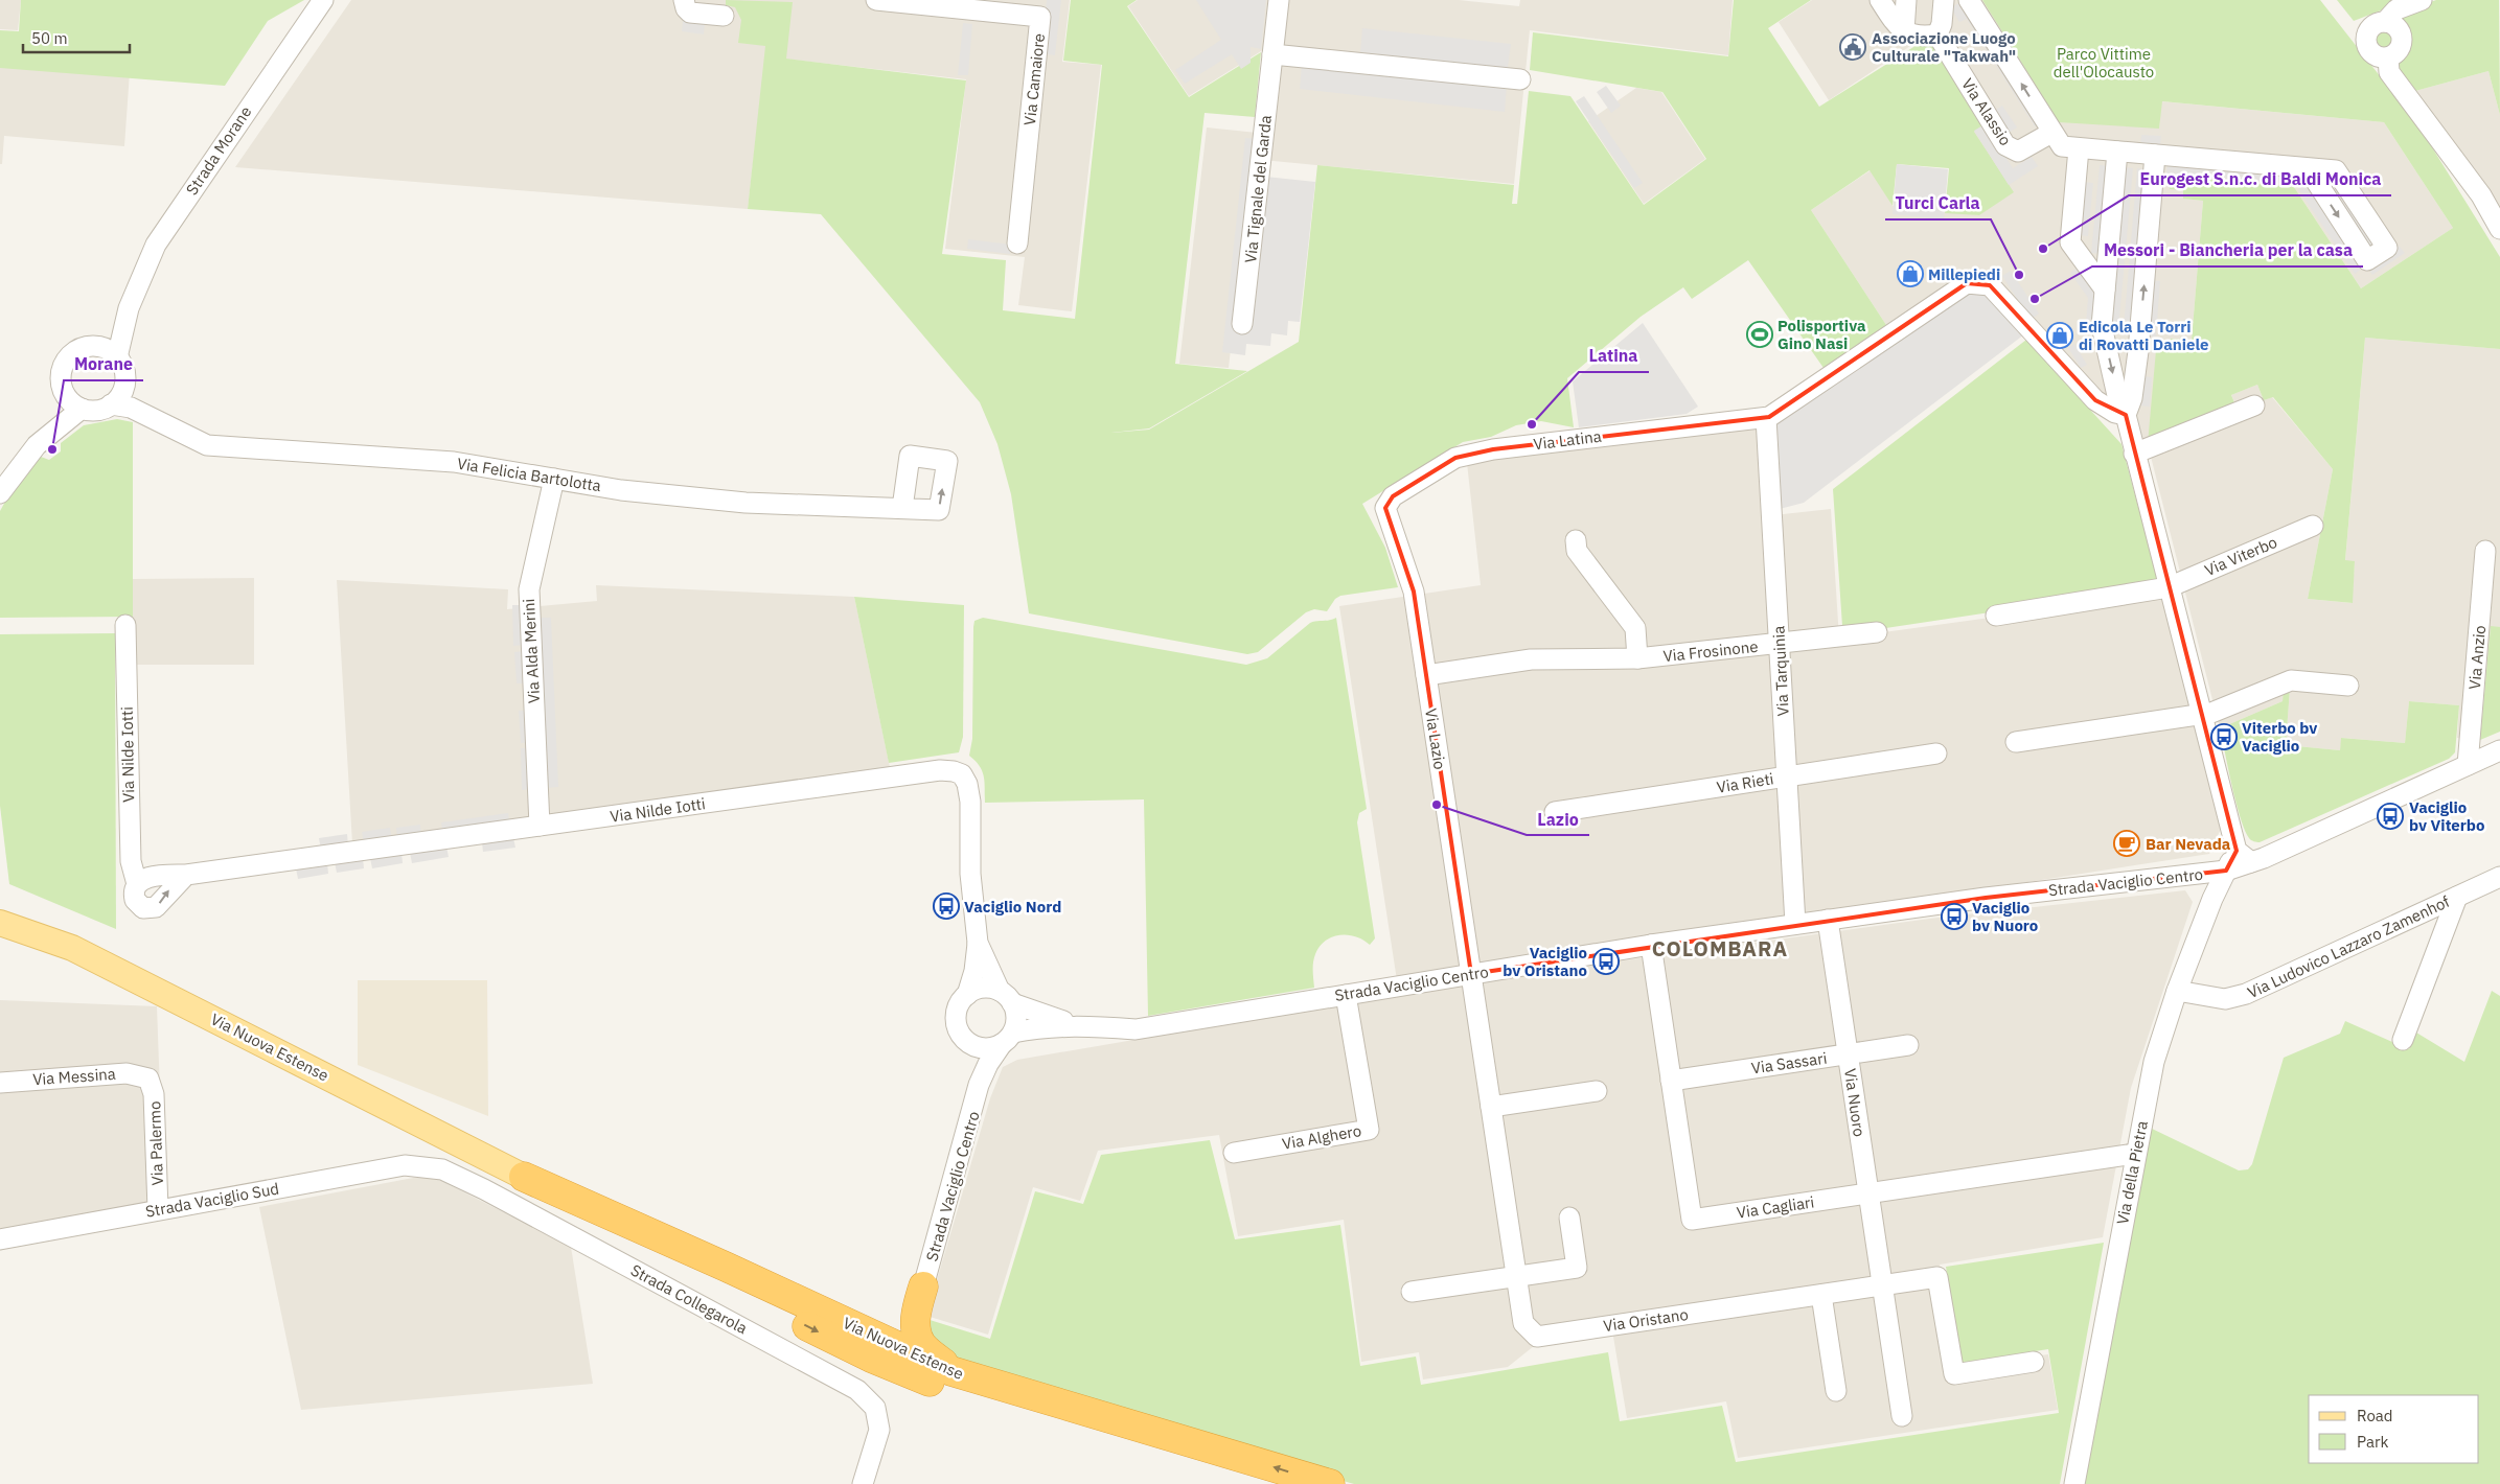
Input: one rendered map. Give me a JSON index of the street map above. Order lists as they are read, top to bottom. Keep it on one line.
{"streets":{"highway":["Via Nuova Estense"],"street":["Via Camaiore","Via Alassio","Strada Morane","Via Tignale del Garda","Via Latina","Via Felicia Bartolotta","Via Viterbo","Via Alda Merini","Via Frosinone","Via Anzio","Via Tarquinia","Via Lazio","Via Nilde Iotti","Via Rieti","Strada Vaciglio Centro","Via Ludovico Lazzaro Zamenhof","Via Sassari","Via Messina","Via Nuoro","Via Alghero","Via Palermo","Via della Pietra","Strada Vaciglio Sud","Via Cagliari","Strada Collegarola","Via Oristano"]},"crossings":[["Strada Morane","Via Felicia Bartolotta"],["Via Latina","Via Tarquinia"],["Via Latina","Via Lazio"],["Via Felicia Bartolotta","Via Alda Merini"],["Via Alda Merini","Via Nilde Iotti"],["Via Frosinone","Via Tarquinia"],["Via Frosinone","Via Lazio"],["Via Tarquinia","Via Rieti"],["Via Tarquinia","Strada Vaciglio Centro"],["Via Lazio","Strada Vaciglio Centro"],["Via Lazio","Via Oristano"],["Via Nilde Iotti","Strada Vaciglio Centro"],["Strada Vaciglio Centro","Via Nuoro"],["Strada Vaciglio Centro","Via Alghero"],["Strada Vaciglio Centro","Via della Pietra"],["Strada Vaciglio Centro","Via Cagliari"],["Strada Vaciglio Centro","Via Oristano"],["Via Ludovico Lazzaro Zamenhof","Via della Pietra"],["Via Sassari","Via Nuoro"],["Via Sassari","Via Cagliari"],["Via Messina","Via Palermo"],["Via Nuoro","Via Cagliari"],["Via Nuoro","Via Oristano"],["Via Palermo","Strada Vaciglio Sud"],["Via della Pietra","Via Cagliari"],["Strada Vaciglio Sud","Strada Collegarola"]],"districts":["COLOMBARA"],"parks":["Parco Vittime dell'Olocausto"],"places":{"public building":["Associazione Luogo Culturale \"Takwah\""],"other":["Eurogest S.n.c. di Baldi Monica","Turci Carla","Messori - Biancheria per la casa","Latina","Morane","Lazio"],"shop":["Millepiedi","Edicola Le Torri di Rovatti Daniele"],"sports":["Polisportiva Gino Nasi"],"bus stop":["Viterbo bv Vaciglio","Vaciglio bv Viterbo","Vaciglio Nord","Vaciglio bv Nuoro","Vaciglio bv Oristano"],"cafe":["Bar Nevada"]},"legend":["Road","Park"],"scale_bar":"50 m"}
